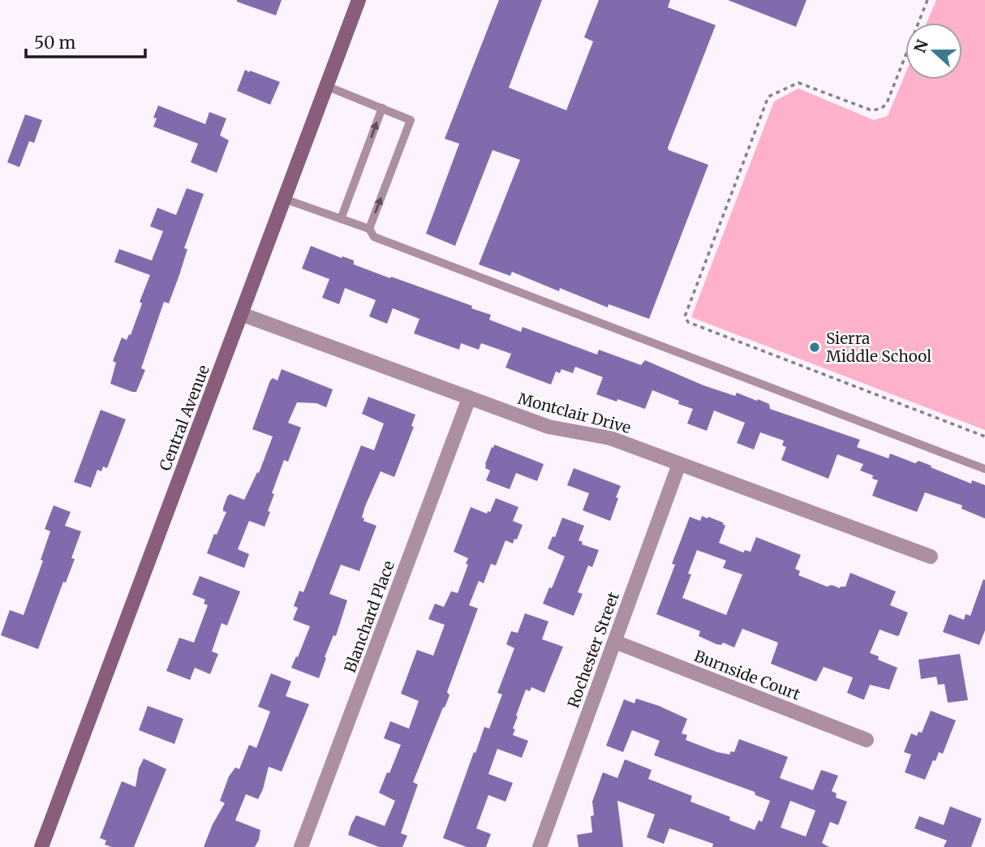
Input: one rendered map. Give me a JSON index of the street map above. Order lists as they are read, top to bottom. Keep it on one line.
{"streets":{"main road":["Central Avenue"],"street":["Montclair Drive","Blanchard Place","Rochester Street","Burnside Court"]},"crossings":[["Montclair Drive","Central Avenue"],["Montclair Drive","Blanchard Place"],["Montclair Drive","Rochester Street"],["Rochester Street","Burnside Court"]],"places":["Sierra Middle School"],"scale_bar":"50 m","north":"left"}
